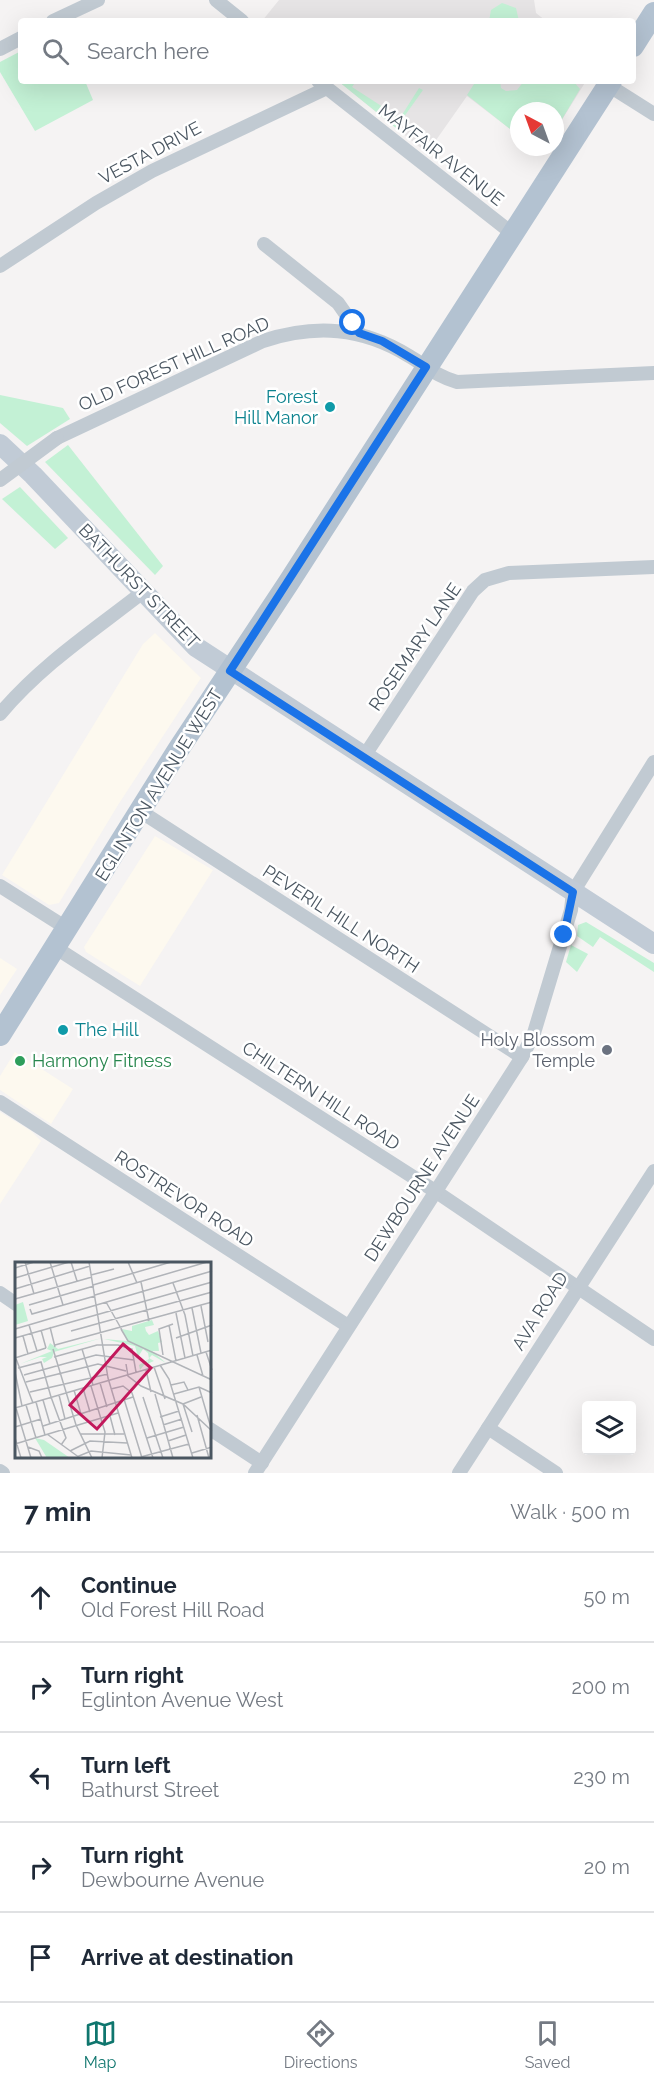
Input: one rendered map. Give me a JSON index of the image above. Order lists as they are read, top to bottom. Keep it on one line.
{"streets":{"main road":["BATHURST STREET","EGLINTON AVENUE WEST"],"street":["VESTA DRIVE","MAYFAIR AVENUE","OLD FOREST HILL ROAD","ROSEMARY LANE","PEVERIL HILL NORTH","CHILTERN HILL ROAD","DEWBOURNE AVENUE","ROSTREVOR ROAD","AVA ROAD"]},"crossings":[["VESTA DRIVE","MAYFAIR AVENUE"],["MAYFAIR AVENUE","EGLINTON AVENUE WEST"],["OLD FOREST HILL ROAD","EGLINTON AVENUE WEST"],["BATHURST STREET","ROSEMARY LANE"],["BATHURST STREET","EGLINTON AVENUE WEST"],["BATHURST STREET","DEWBOURNE AVENUE"],["EGLINTON AVENUE WEST","PEVERIL HILL NORTH"],["EGLINTON AVENUE WEST","CHILTERN HILL ROAD"],["PEVERIL HILL NORTH","DEWBOURNE AVENUE"],["CHILTERN HILL ROAD","DEWBOURNE AVENUE"],["CHILTERN HILL ROAD","AVA ROAD"],["DEWBOURNE AVENUE","ROSTREVOR ROAD"]],"places":["Forest Hill Manor","The Hill","Holy Blossom Temple","Harmony Fitness"],"north":"top left","page":{"search":"Search here","heading":["7 min","Walk · 500 m"],"list":[["Continue","Old Forest Hill Road","50 m"],["Turn right","Eglinton Avenue West","200 m"],["Turn left","Bathurst Street","230 m"],["Turn right","Dewbourne Avenue","20 m"],"Arrive at destination"],"nav":["Map","Directions","Saved"]}}
